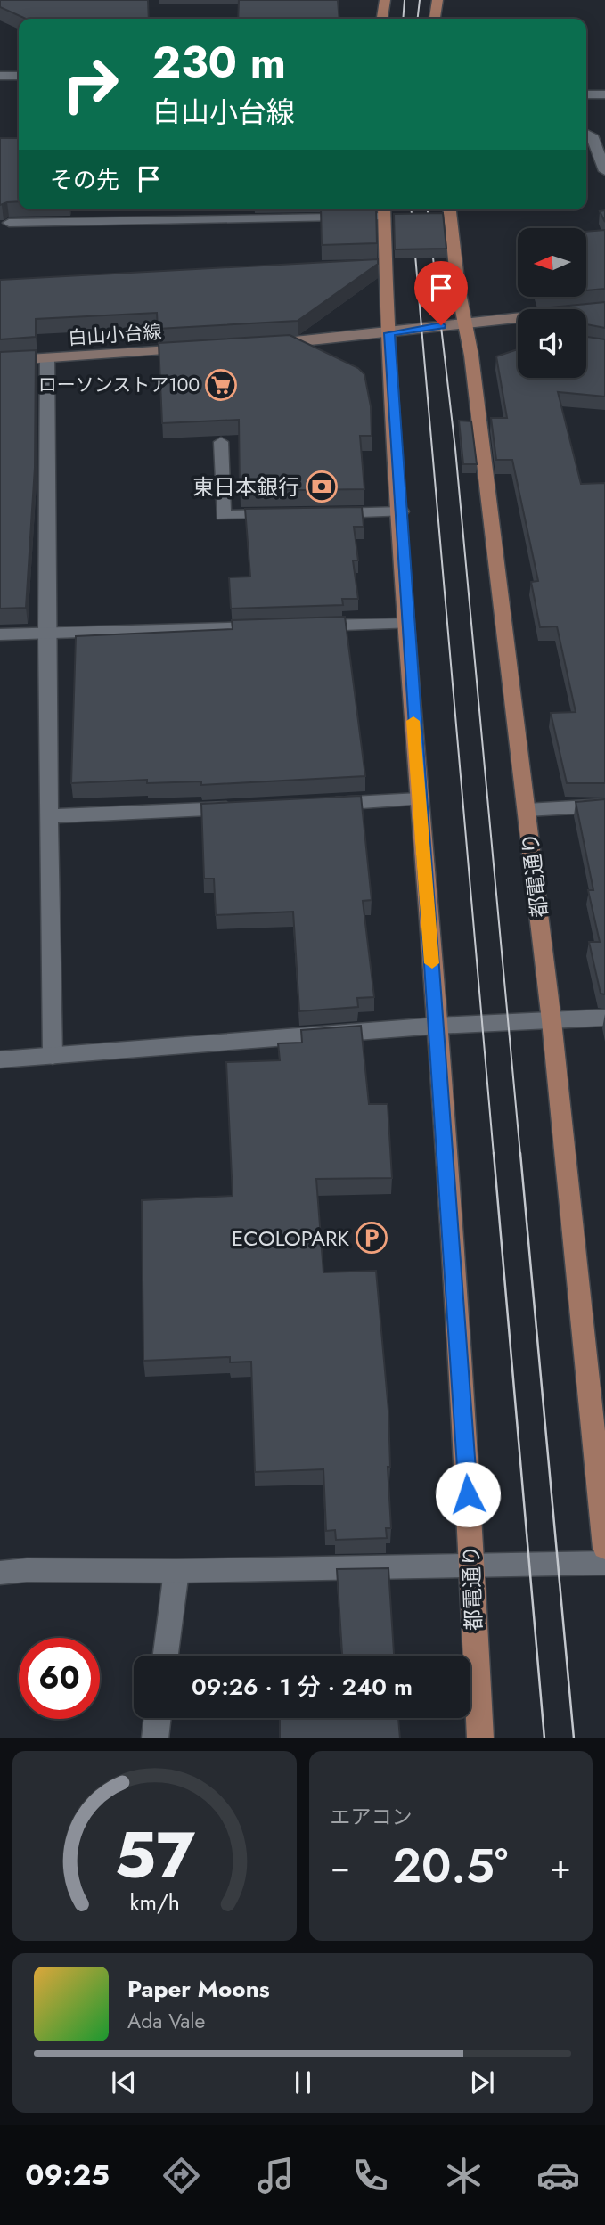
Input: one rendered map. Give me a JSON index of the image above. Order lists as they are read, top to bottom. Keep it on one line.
{"streets":{"main road":["白山小台線","都電通り"]},"places":{"supermarket":["ローソンストア100"],"bank":["東日本銀行"],"parking":["ECOLOPARK"]},"north":"left","page":{"turn":["230 m","白山小台線"],"then":"その先","limit":"60","trip":"09:26 · 1 分 · 240 m","tile":"エアコン","heat":["−","20.5°","+"],"song":["Paper Moons","Ada Vale"],"tabs":"09:25","gauge":["57","km/h"]}}
